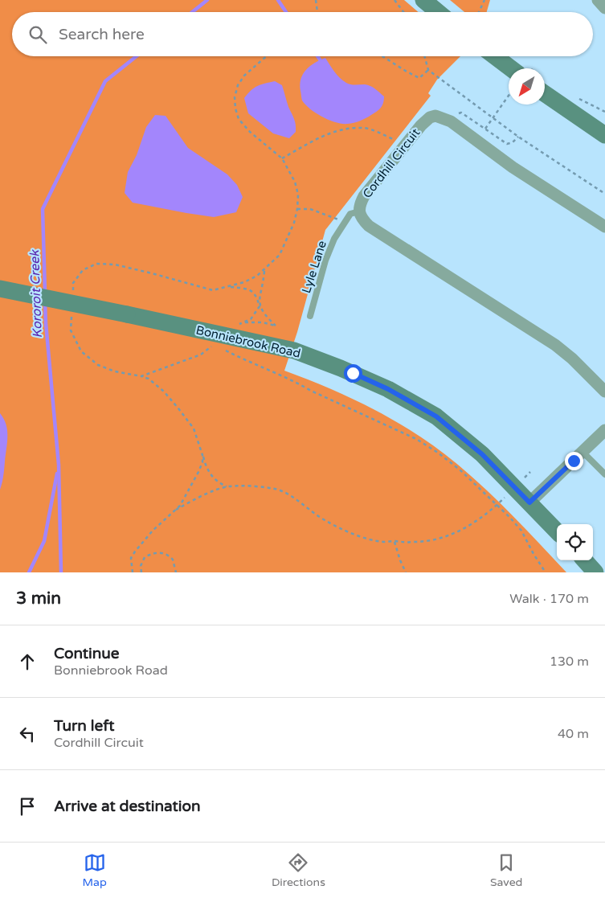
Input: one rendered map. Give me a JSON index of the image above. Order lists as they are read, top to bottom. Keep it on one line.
{"streets":{"street":["Cordhill Circuit","Bonniebrook Road"],"lane":["Lyle Lane"]},"crossings":[["Cordhill Circuit","Lyle Lane"]],"water":["Kororoit Creek"],"north":"bottom left","page":{"search":"Search here","heading":["3 min","Walk · 170 m"],"list":[["Continue","Bonniebrook Road","130 m"],["Turn left","Cordhill Circuit","40 m"],"Arrive at destination"],"nav":["Map","Directions","Saved"]}}
